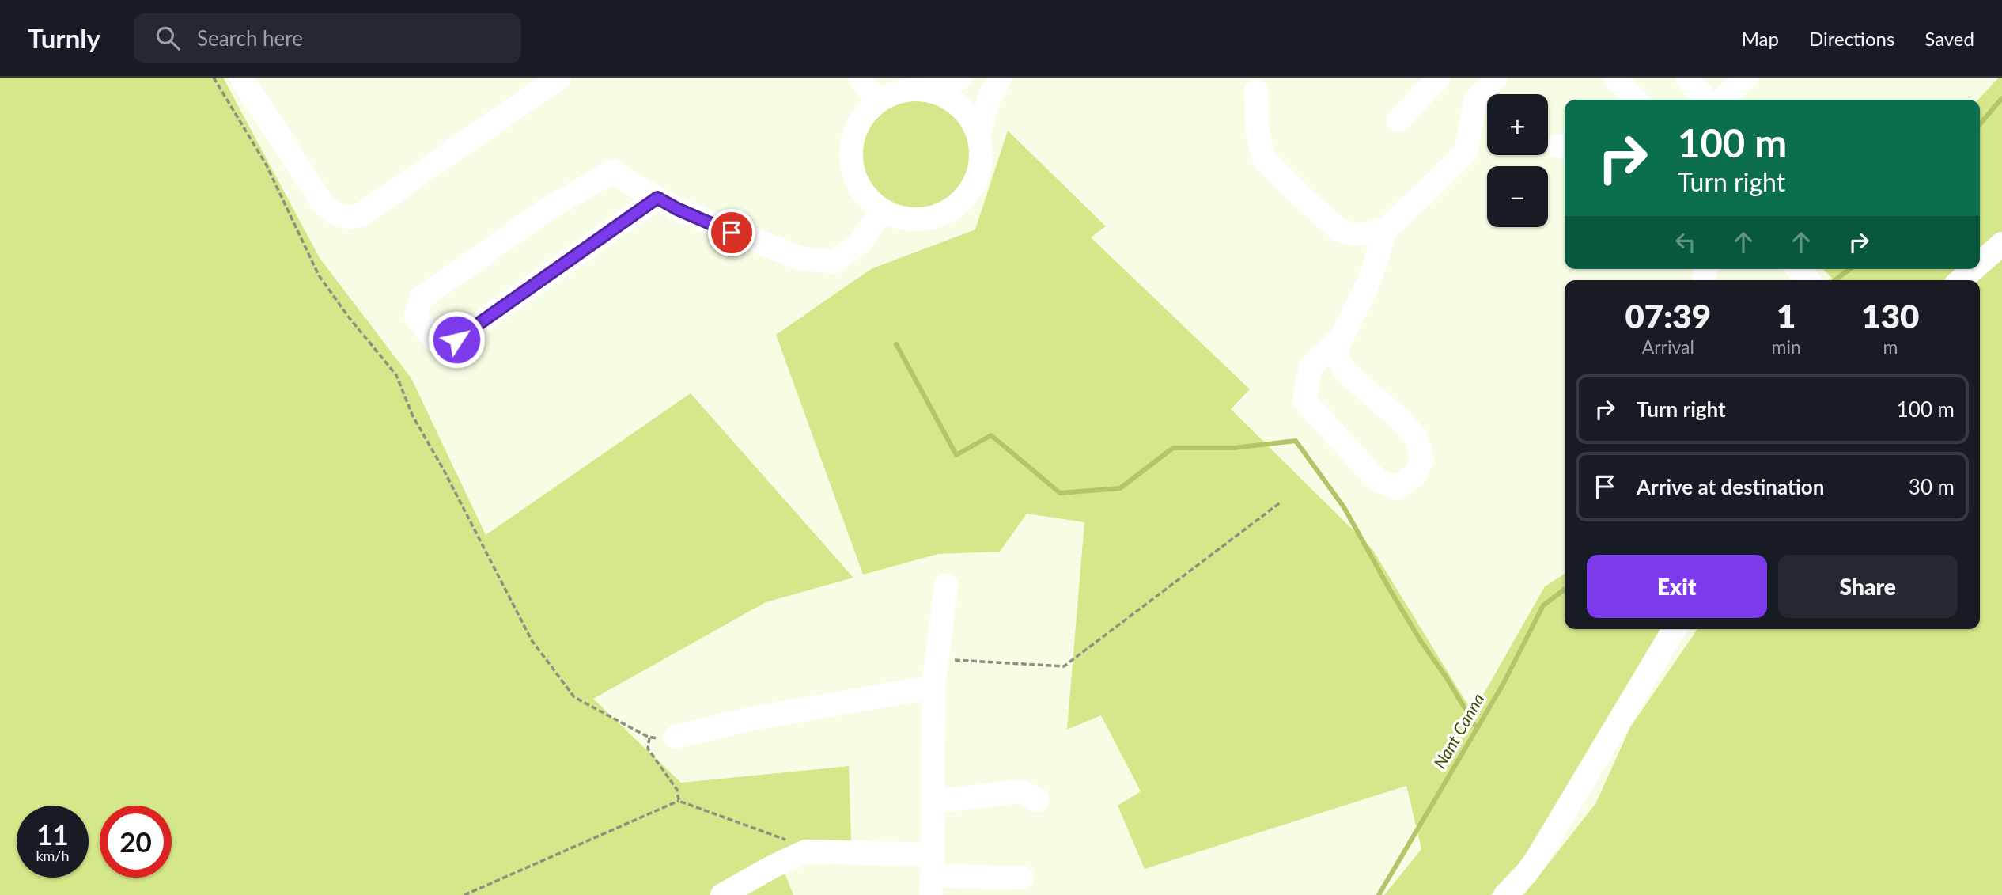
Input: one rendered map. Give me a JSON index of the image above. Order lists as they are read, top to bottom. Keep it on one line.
{"water":["Nant Canna"],"page":{"header":"Turnly","search":"Search here","nav":["Map","Directions","Saved"],"map_buttons":["+","−"],"turn":["100 m","Turn right"],"eta":["07:39","Arrival","1","min","130","m"],"list":[{"name":"Turn right","value":"100 m"},{"name":"Arrive at destination","value":"30 m"}],"buttons":["Exit","Share"],"speed":"11 km/h","limit":"20"}}
